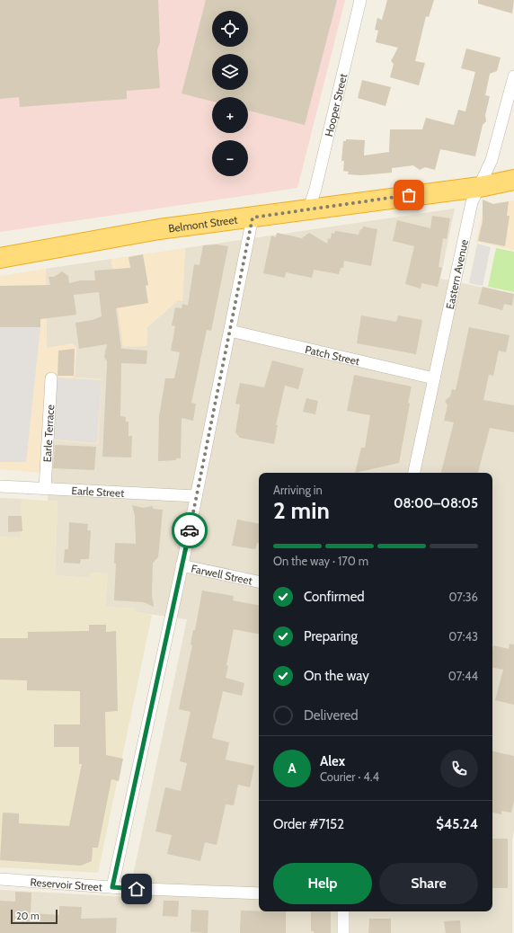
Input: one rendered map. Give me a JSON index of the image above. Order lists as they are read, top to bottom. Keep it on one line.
{"streets":{"highway":["Belmont Street"],"street":["Hooper Street","Eastern Avenue","Patch Street","Earle Terrace","Earle Street","Farwell Street","Reservoir Street"]},"crossings":[["Hooper Street","Belmont Street"],["Belmont Street","Eastern Avenue"],["Eastern Avenue","Patch Street"],["Earle Terrace","Earle Street"]],"scale_bar":"20 m","page":{"map_buttons":["+","−"],"heading":["2 min","Arriving in","08:00–08:05"],"panel":["Alex","Courier · 4.4","Order #7152","$45.24"],"bar":"On the way · 170 m","list":[["Confirmed","07:36"],["Preparing","07:43"],["On the way","07:44"],"Delivered"],"round":"A","buttons":["Help","Share"],"scale":"20 m"}}
